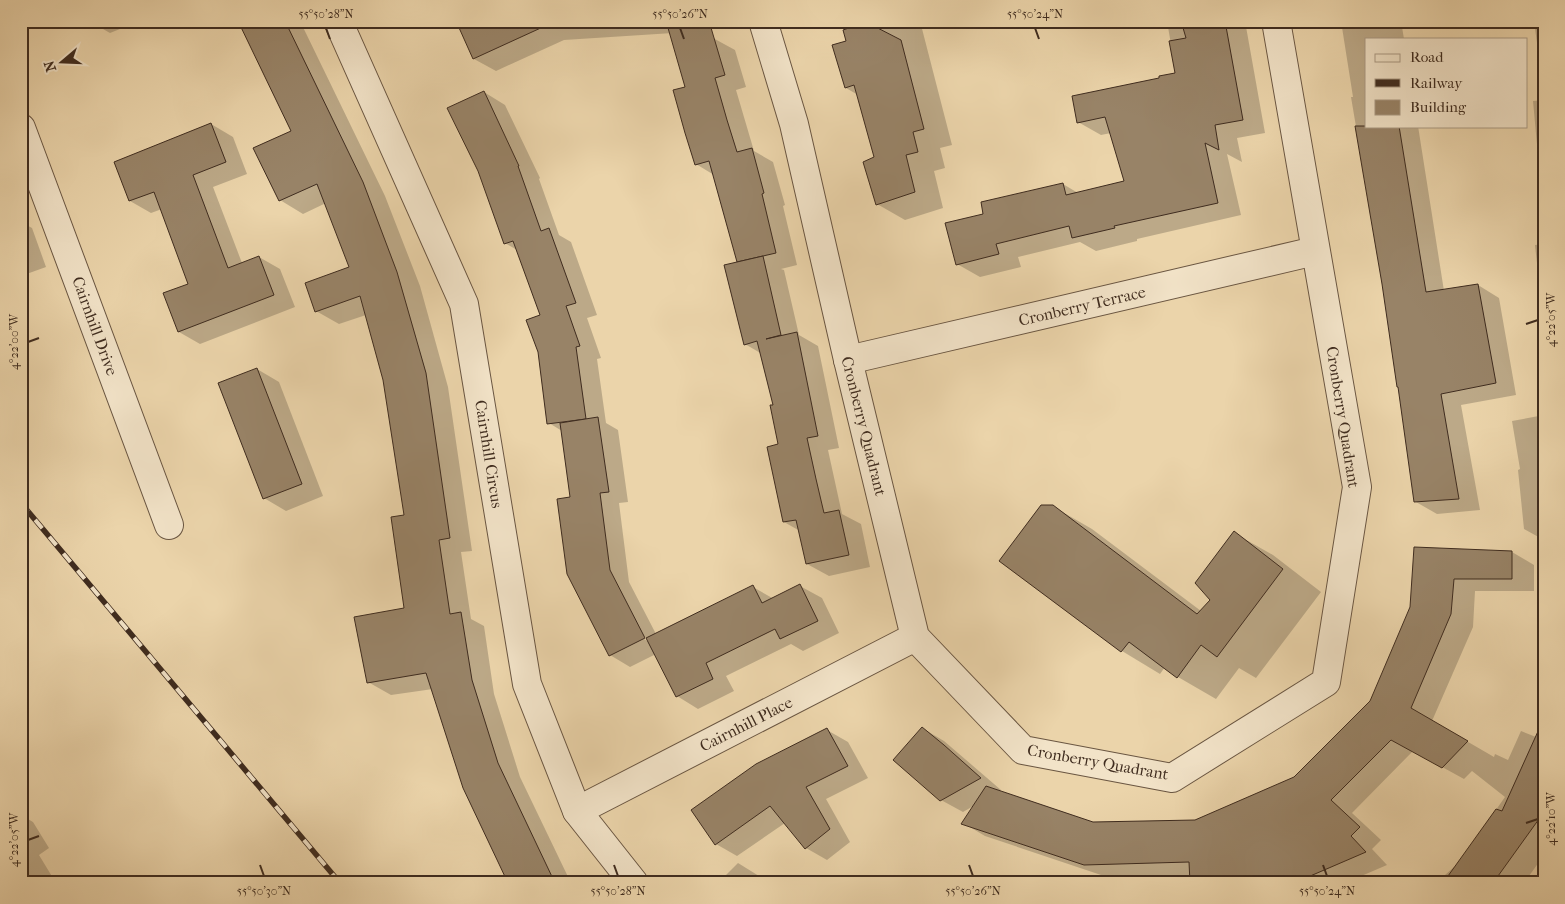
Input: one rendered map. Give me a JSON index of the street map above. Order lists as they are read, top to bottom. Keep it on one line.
{"streets":{"street":["Cronberry Terrace","Cairnhill Drive","Cronberry Quadrant","Cairnhill Circus","Cairnhill Place"]},"crossings":[["Cronberry Terrace","Cronberry Quadrant"],["Cronberry Quadrant","Cairnhill Place"],["Cairnhill Circus","Cairnhill Place"]],"legend":["Road","Railway","Building"],"north":"left","coordinates":["55°50'28\"N","55°50'26\"N","55°50'24\"N","4°22'05\"W","4°22'00\"W","4°22'10\"W","55°50'30\"N"]}
